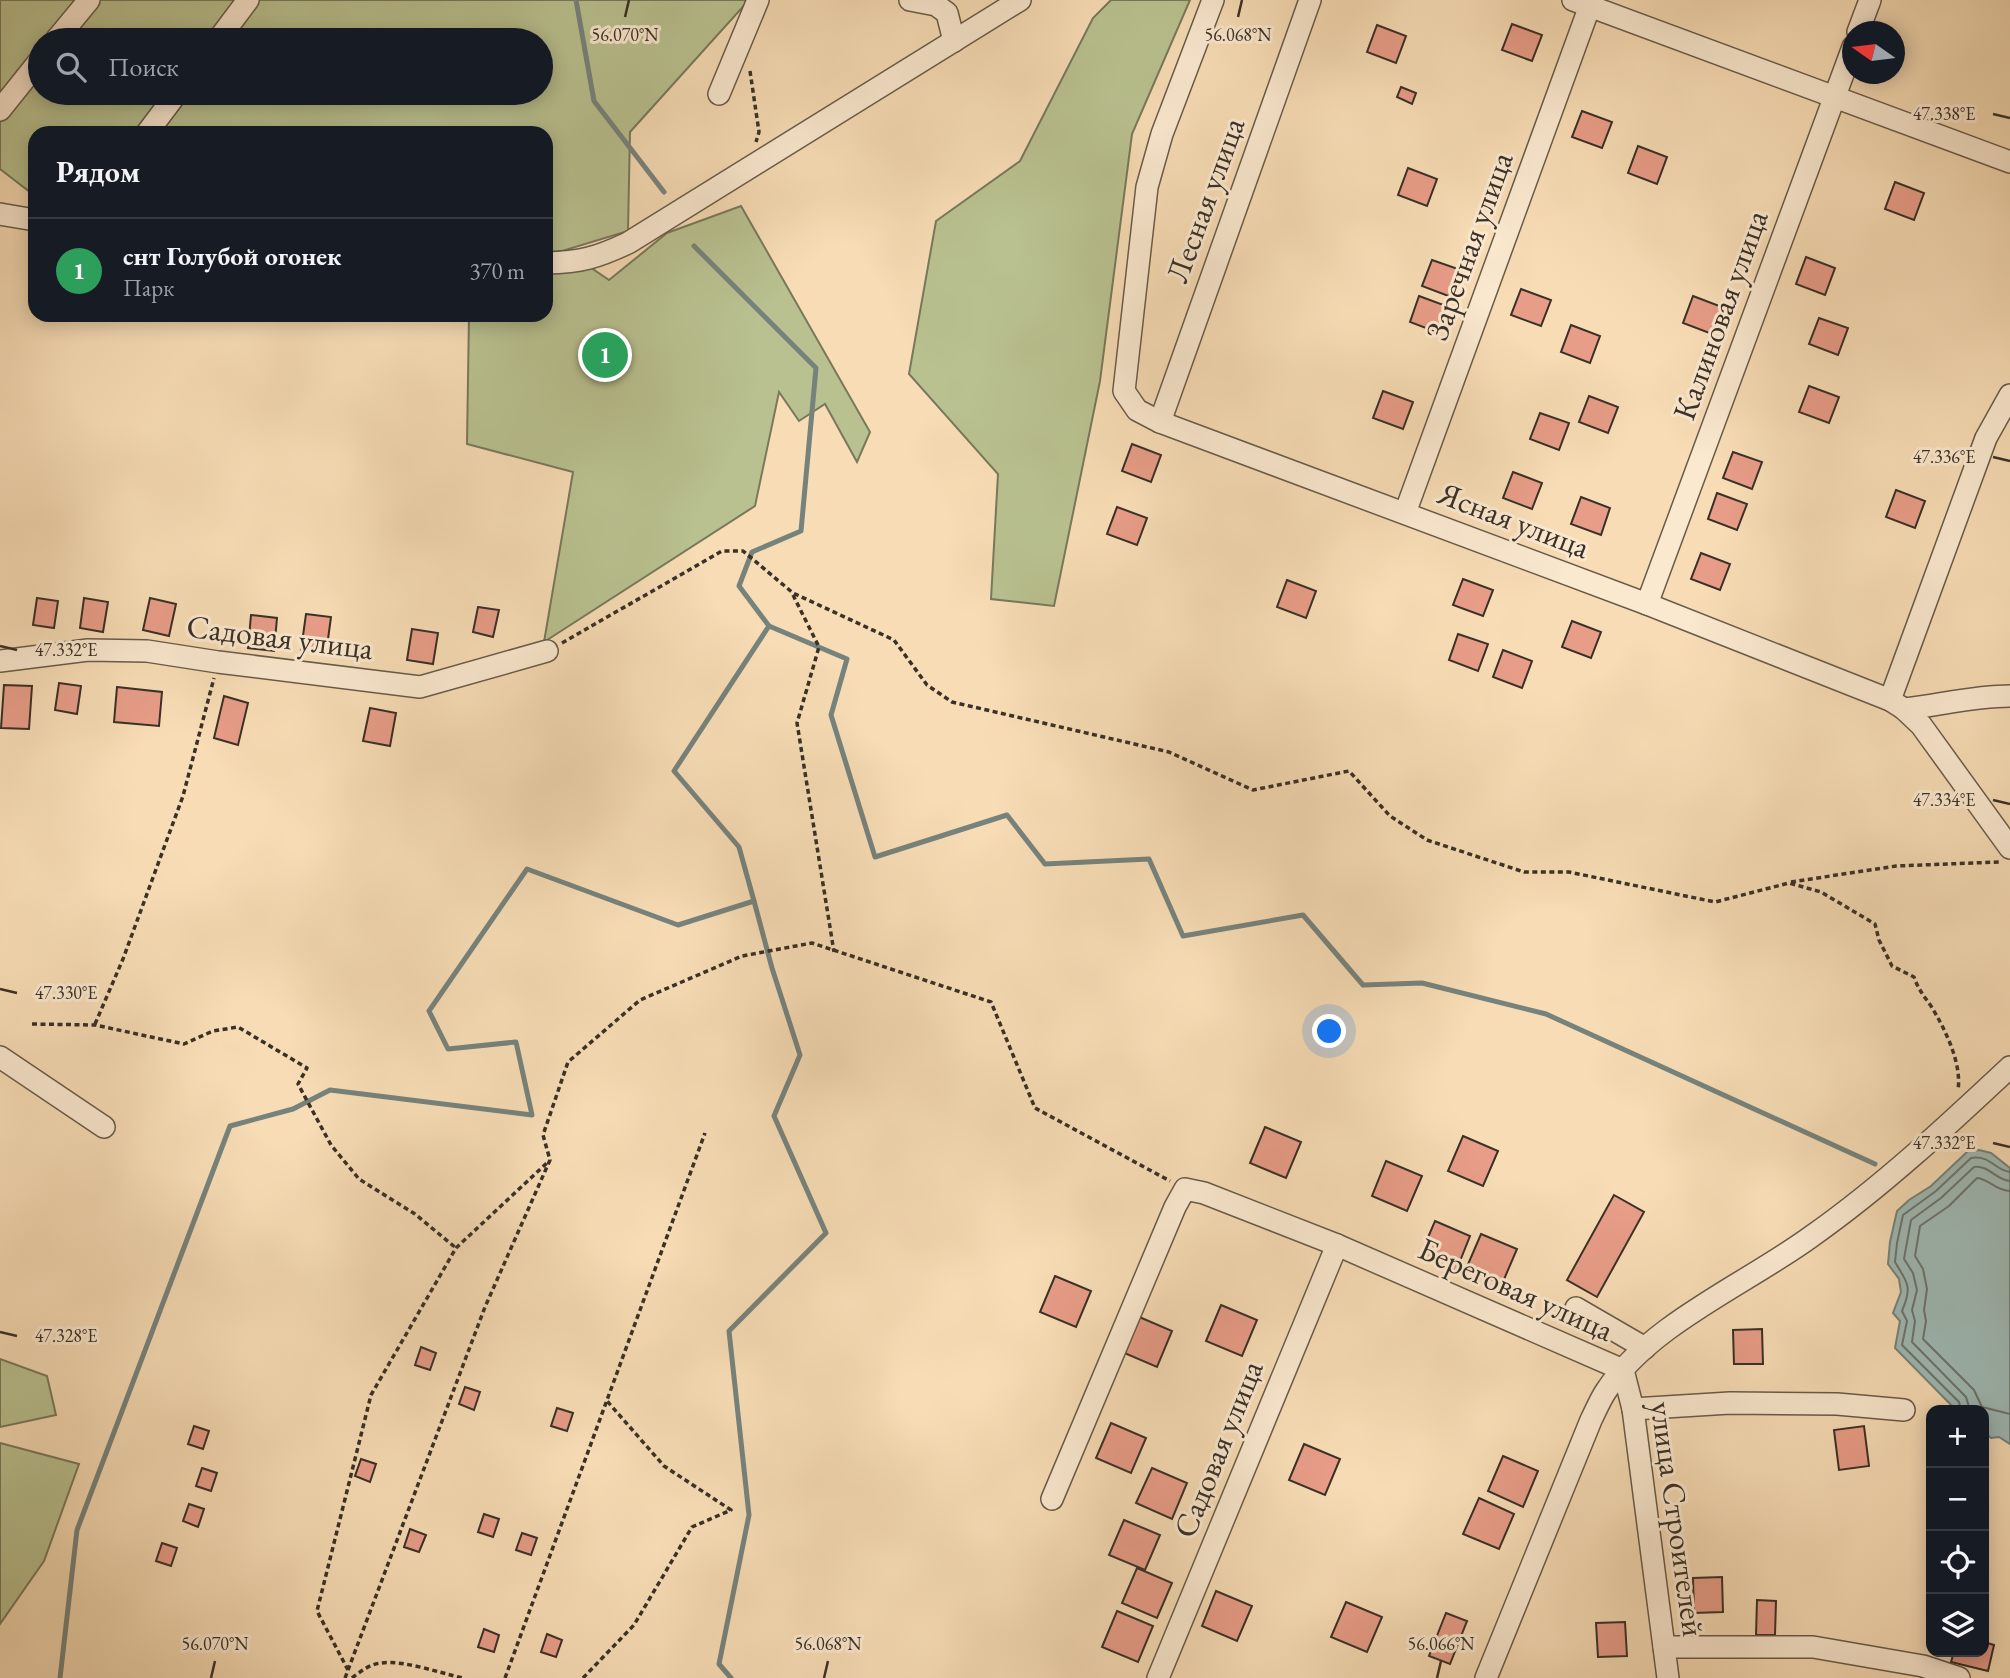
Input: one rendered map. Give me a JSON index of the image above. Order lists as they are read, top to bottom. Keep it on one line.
{"streets":{"street":["Лесная улица","Заречная улица","Калиновая улица","Ясная улица","Садовая улица","Береговая улица","улица Строителей"]},"crossings":[["Лесная улица","Ясная улица"],["Заречная улица","Ясная улица"],["Калиновая улица","Ясная улица"],["Садовая улица","Береговая улица"],["Береговая улица","улица Строителей"]],"north":"left","page":{"search":"Поиск","heading":"Рядом","list":[{"mark":"1","name":"снт Голубой огонек","note":"Парк","value":"370 m"}],"pins":"1","map_buttons":["+","−"]},"coordinates":["56.070°N","56.068°N","47.338°E","47.336°E","47.332°E","47.334°E","47.330°E","47.328°E","56.066°N"]}
